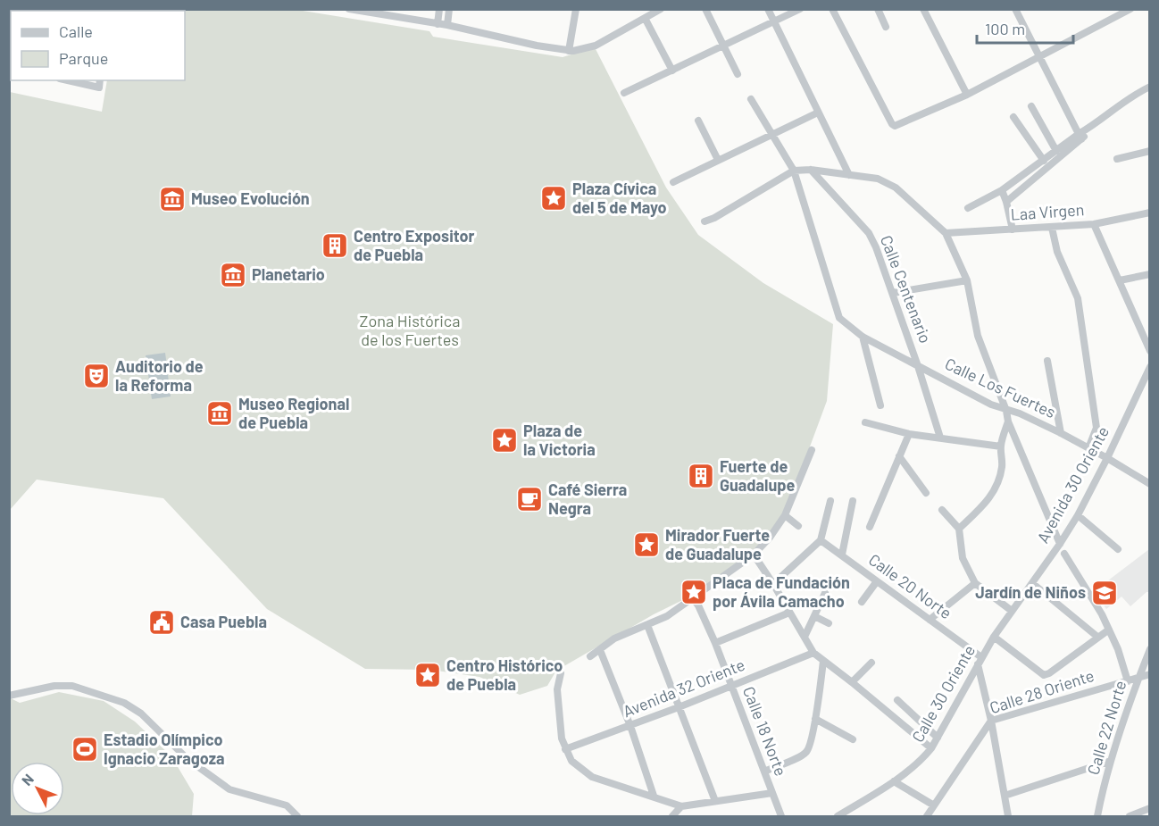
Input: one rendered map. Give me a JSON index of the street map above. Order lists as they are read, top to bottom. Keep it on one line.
{"streets":{"street":["Laa Virgen","Calle Centenario","Calle Los Fuertes","Avenida 30 Oriente","Calle 20 Norte","Avenida 32 Oriente","Calle 28 Oriente","Calle 30 Oriente","Calle 22 Norte","Calle 18 Norte"]},"crossings":[["Calle Centenario","Calle Los Fuertes"],["Calle Los Fuertes","Avenida 30 Oriente"],["Avenida 30 Oriente","Calle 30 Oriente"],["Calle 20 Norte","Calle 30 Oriente"],["Avenida 32 Oriente","Calle 18 Norte"],["Calle 28 Oriente","Calle 22 Norte"]],"parks":["Zona Histórica de los Fuertes"],"places":{"place":["Plaza Cívica del 5 de Mayo","Plaza de la Victoria","Mirador Fuerte de Guadalupe","Placa de Fundación por Ávila Camacho","Centro Histórico de Puebla"],"museum":["Museo Evolución","Planetario","Museo Regional de Puebla"],"building":["Centro Expositor de Puebla","Fuerte de Guadalupe"],"theatre":["Auditorio de la Reforma"],"cafe":["Café Sierra Negra"],"school or university":["Jardín de Niños"],"public building":["Casa Puebla"],"sports":["Estadio Olímpico Ignacio Zaragoza"]},"legend":["Calle","Parque"],"scale_bar":"100 m","north":"top left"}
